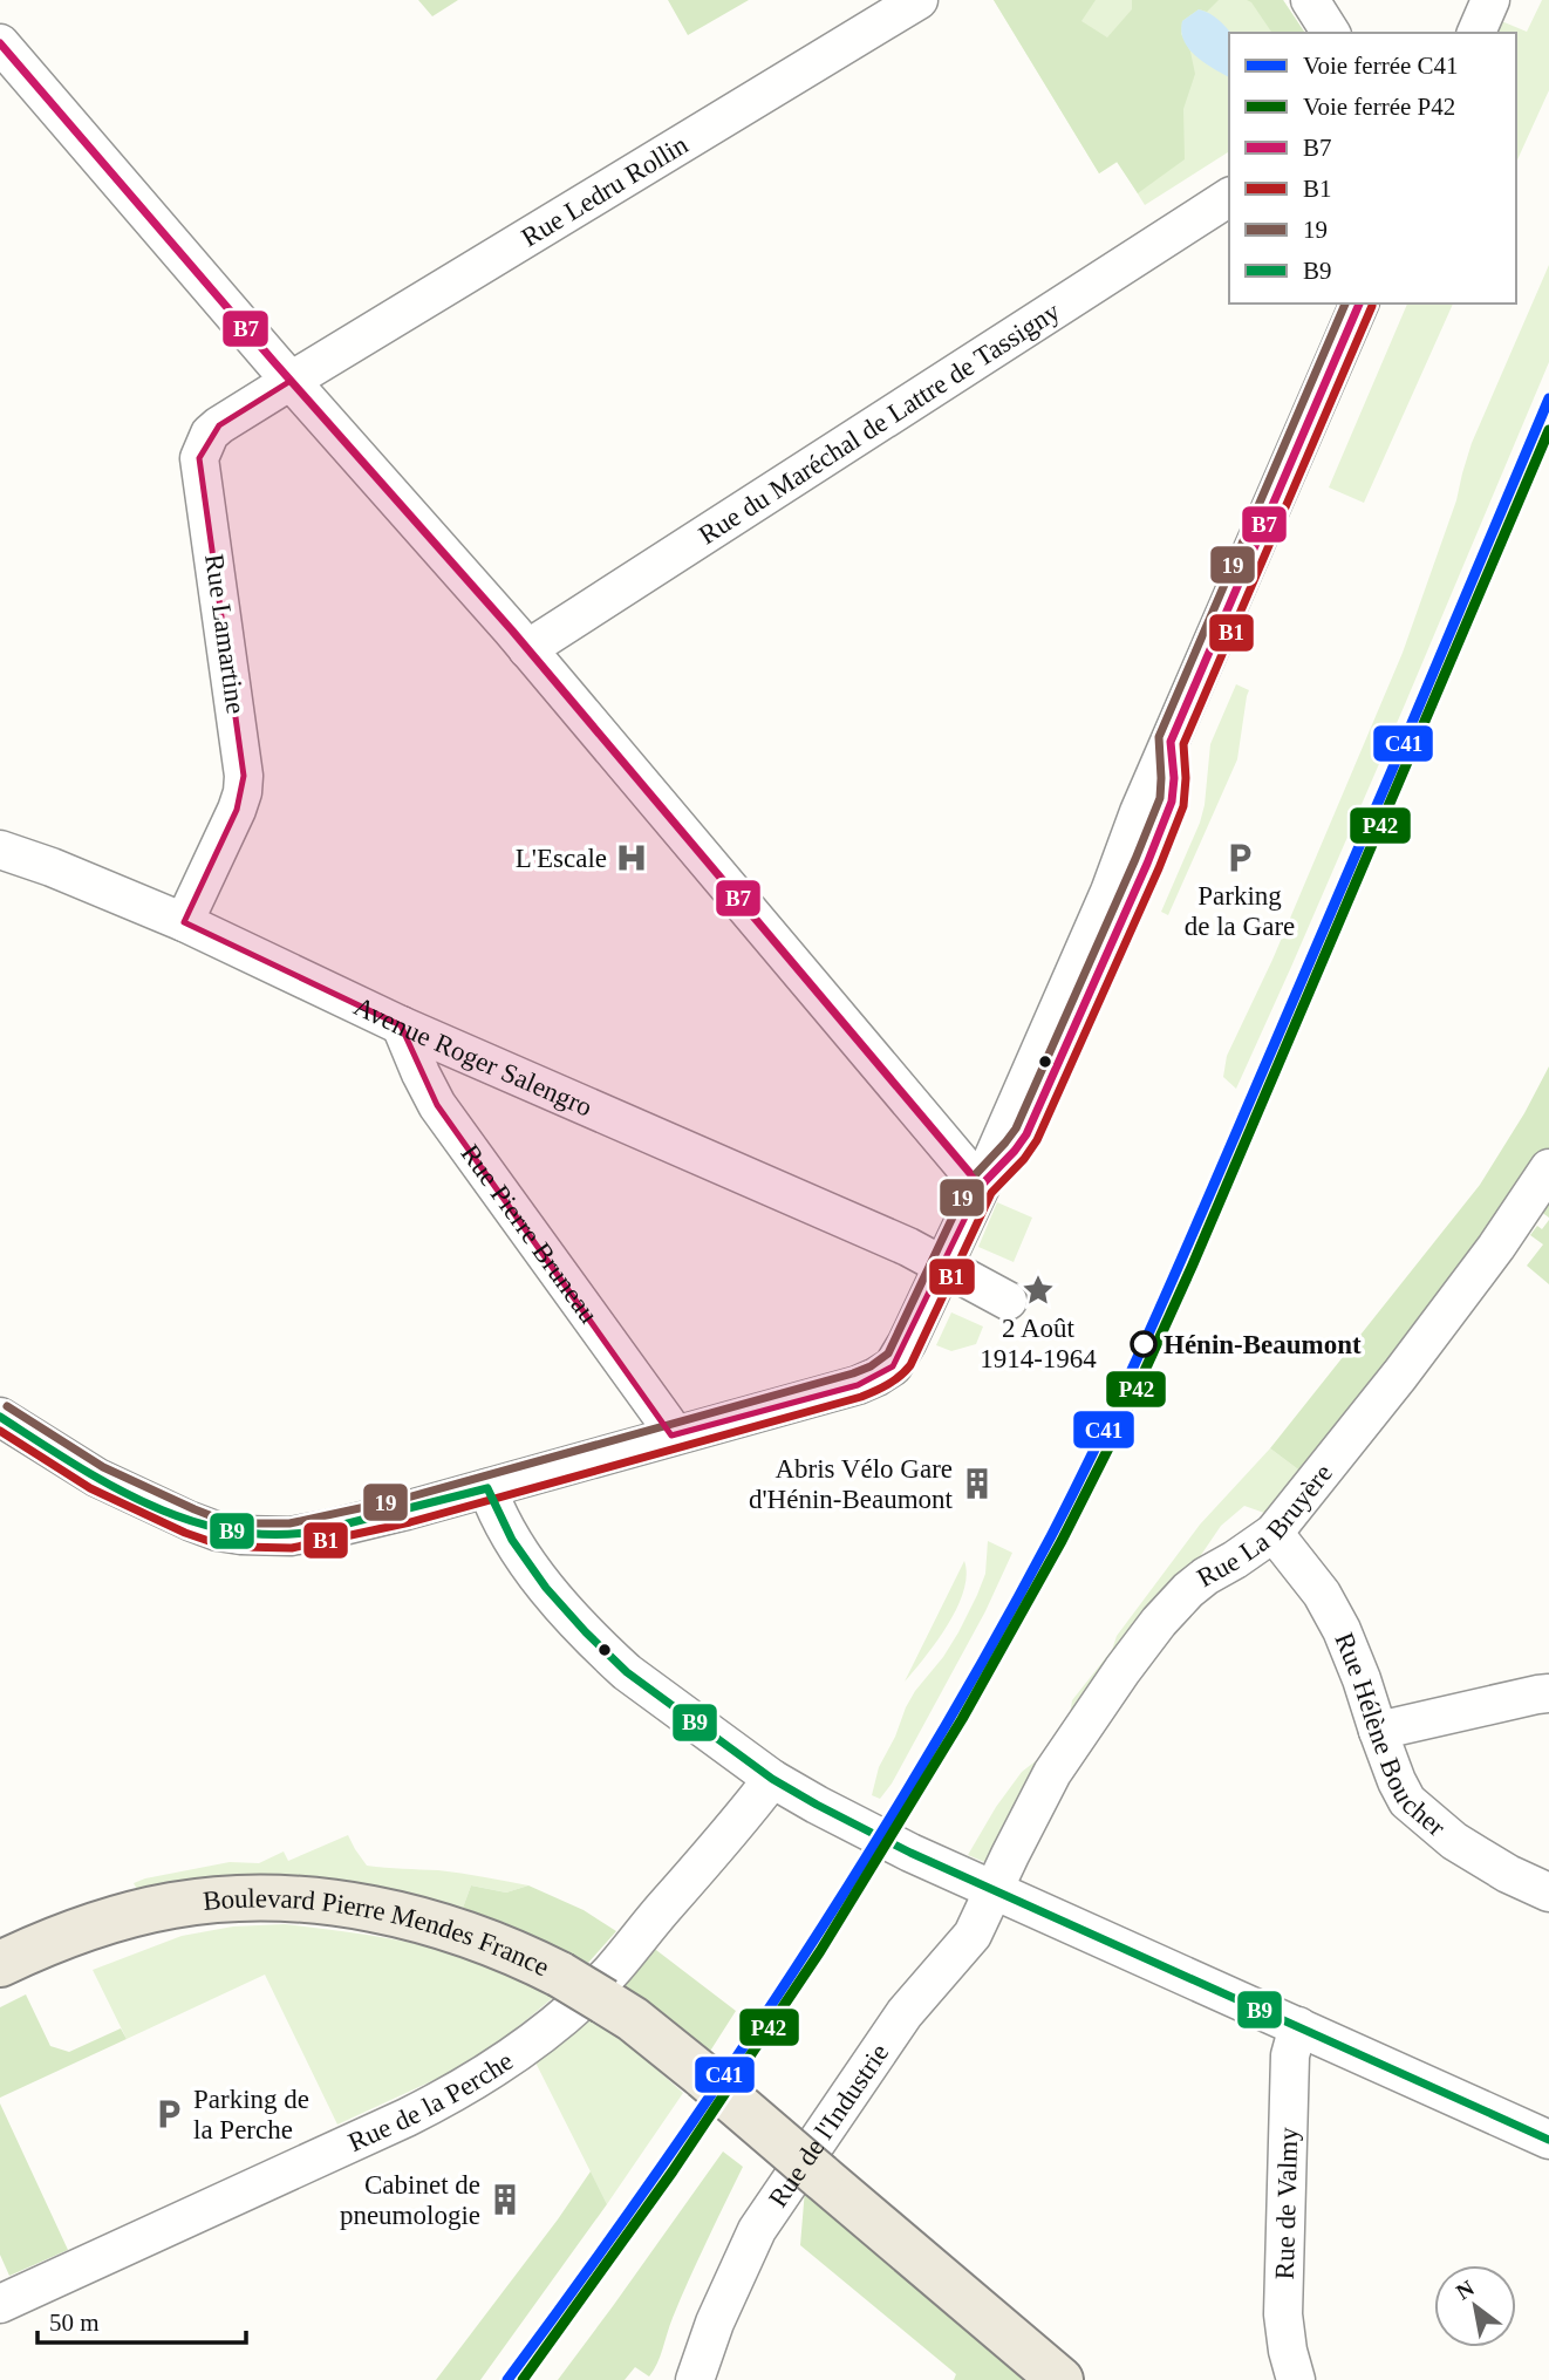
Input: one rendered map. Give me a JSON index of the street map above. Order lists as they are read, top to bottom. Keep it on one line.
{"streets":{"main road":["Boulevard Pierre Mendes France"],"street":["Rue Ledru Rollin","Rue du Maréchal de Lattre de Tassigny","Rue Lamartine","Avenue Roger Salengro","Rue Pierre Bruneau","Rue La Bruyère","Rue Hélène Boucher","Rue de la Perche","Rue de l'Industrie","Rue de Valmy"]},"crossings":[["Rue Ledru Rollin","Rue Lamartine"],["Rue Lamartine","Avenue Roger Salengro"],["Avenue Roger Salengro","Rue Pierre Bruneau"],["Rue La Bruyère","Rue Hélène Boucher"],["Rue La Bruyère","Rue de l'Industrie"]],"places":{"hospital":["L'Escale"],"parking":["Parking de la Gare","Parking de la Perche"],"place":["2 Août 1914-1964"],"other":["Hénin-Beaumont"],"building":["Abris Vélo Gare d'Hénin-Beaumont","Cabinet de pneumologie"]},"lines":["transit line B7","transit line 19","transit line B1","rail line C41","rail line P42","transit line B9"],"legend":["Voie ferrée C41","Voie ferrée P42","B7","B1","19","B9"],"scale_bar":"50 m","north":"top left"}
